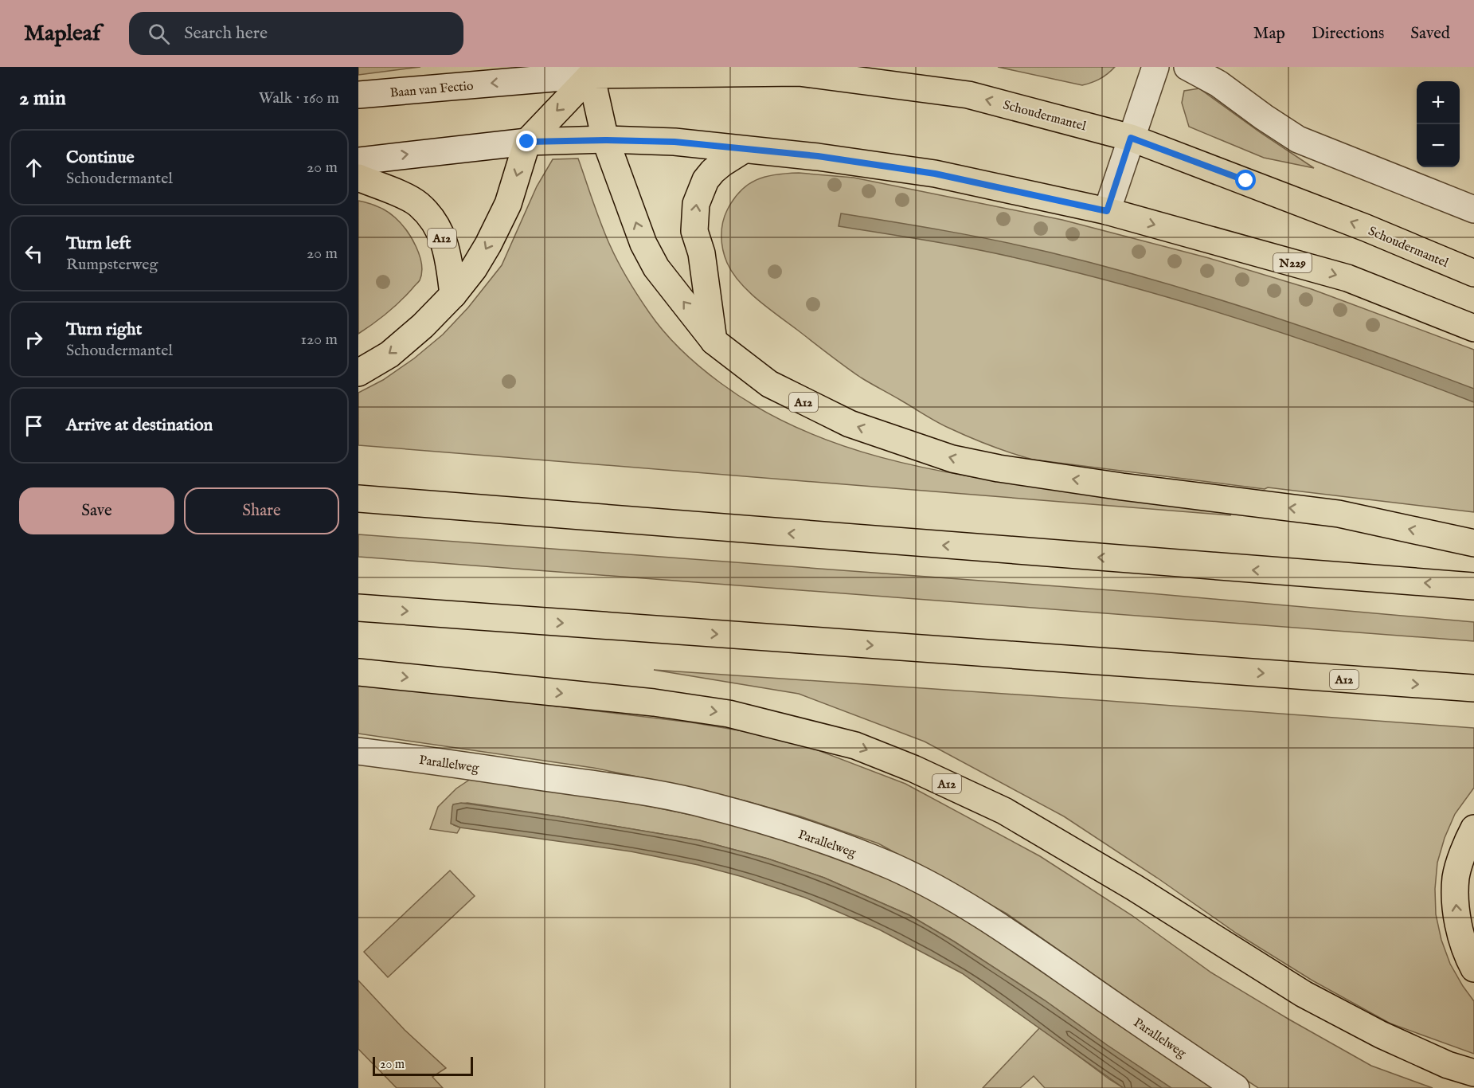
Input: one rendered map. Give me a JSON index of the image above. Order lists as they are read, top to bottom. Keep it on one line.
{"streets":{"main road":["Schoudermantel","A12","N229"],"street":["Baan van Fectio","Parallelweg"]},"crossings":[["Baan van Fectio","Schoudermantel"],["A12","N229"]],"scale_bar":"20 m","page":{"header":"Mapleaf","search":"Search here","nav":["Map","Directions","Saved"],"heading":["2 min","Walk · 160 m"],"map_buttons":["+","−"],"list":[["Continue","Schoudermantel","20 m"],["Turn left","Rumpsterweg","20 m"],["Turn right","Schoudermantel","120 m"],"Arrive at destination"],"buttons":["Save","Share"],"scale":"20 m"}}
